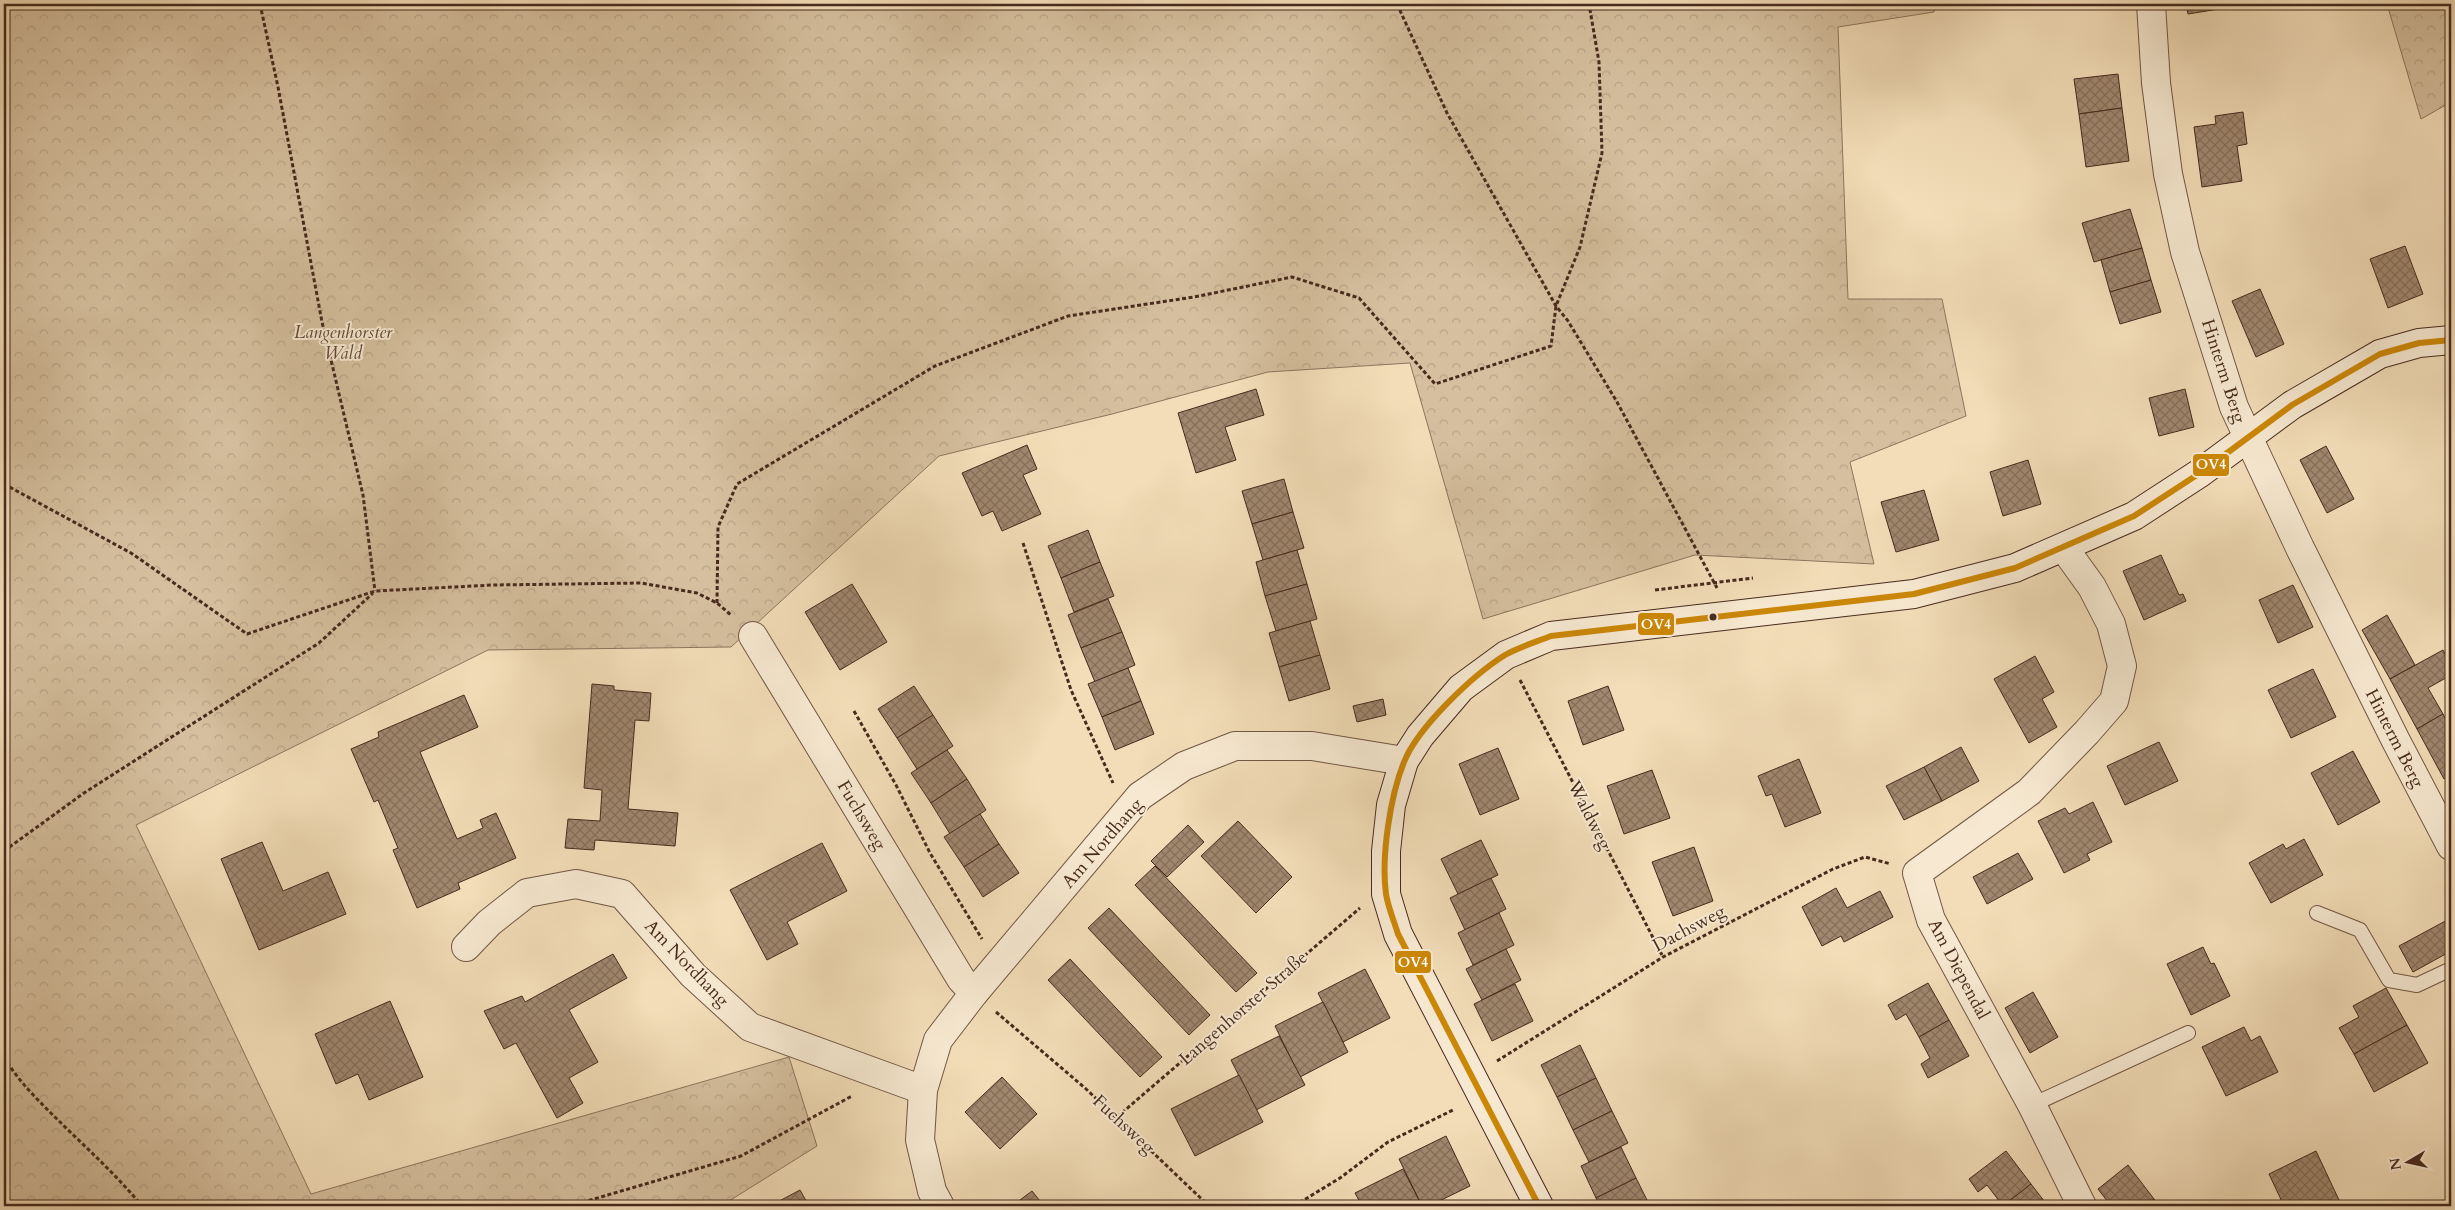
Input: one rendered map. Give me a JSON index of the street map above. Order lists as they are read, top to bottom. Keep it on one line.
{"streets":{"street":["Hinterm Berg","Fuchsweg","Am Nordhang","Am Diependal"],"path":["Waldweg","Dachsweg","Langenhorster Straße"]},"crossings":[["Fuchsweg","Am Nordhang"],["Fuchsweg","Langenhorster Straße"],["Waldweg","Dachsweg"],["Dachsweg","Am Diependal"]],"parks":["Langenhorster Wald"],"lines":["transit line OV4"],"north":"left"}
